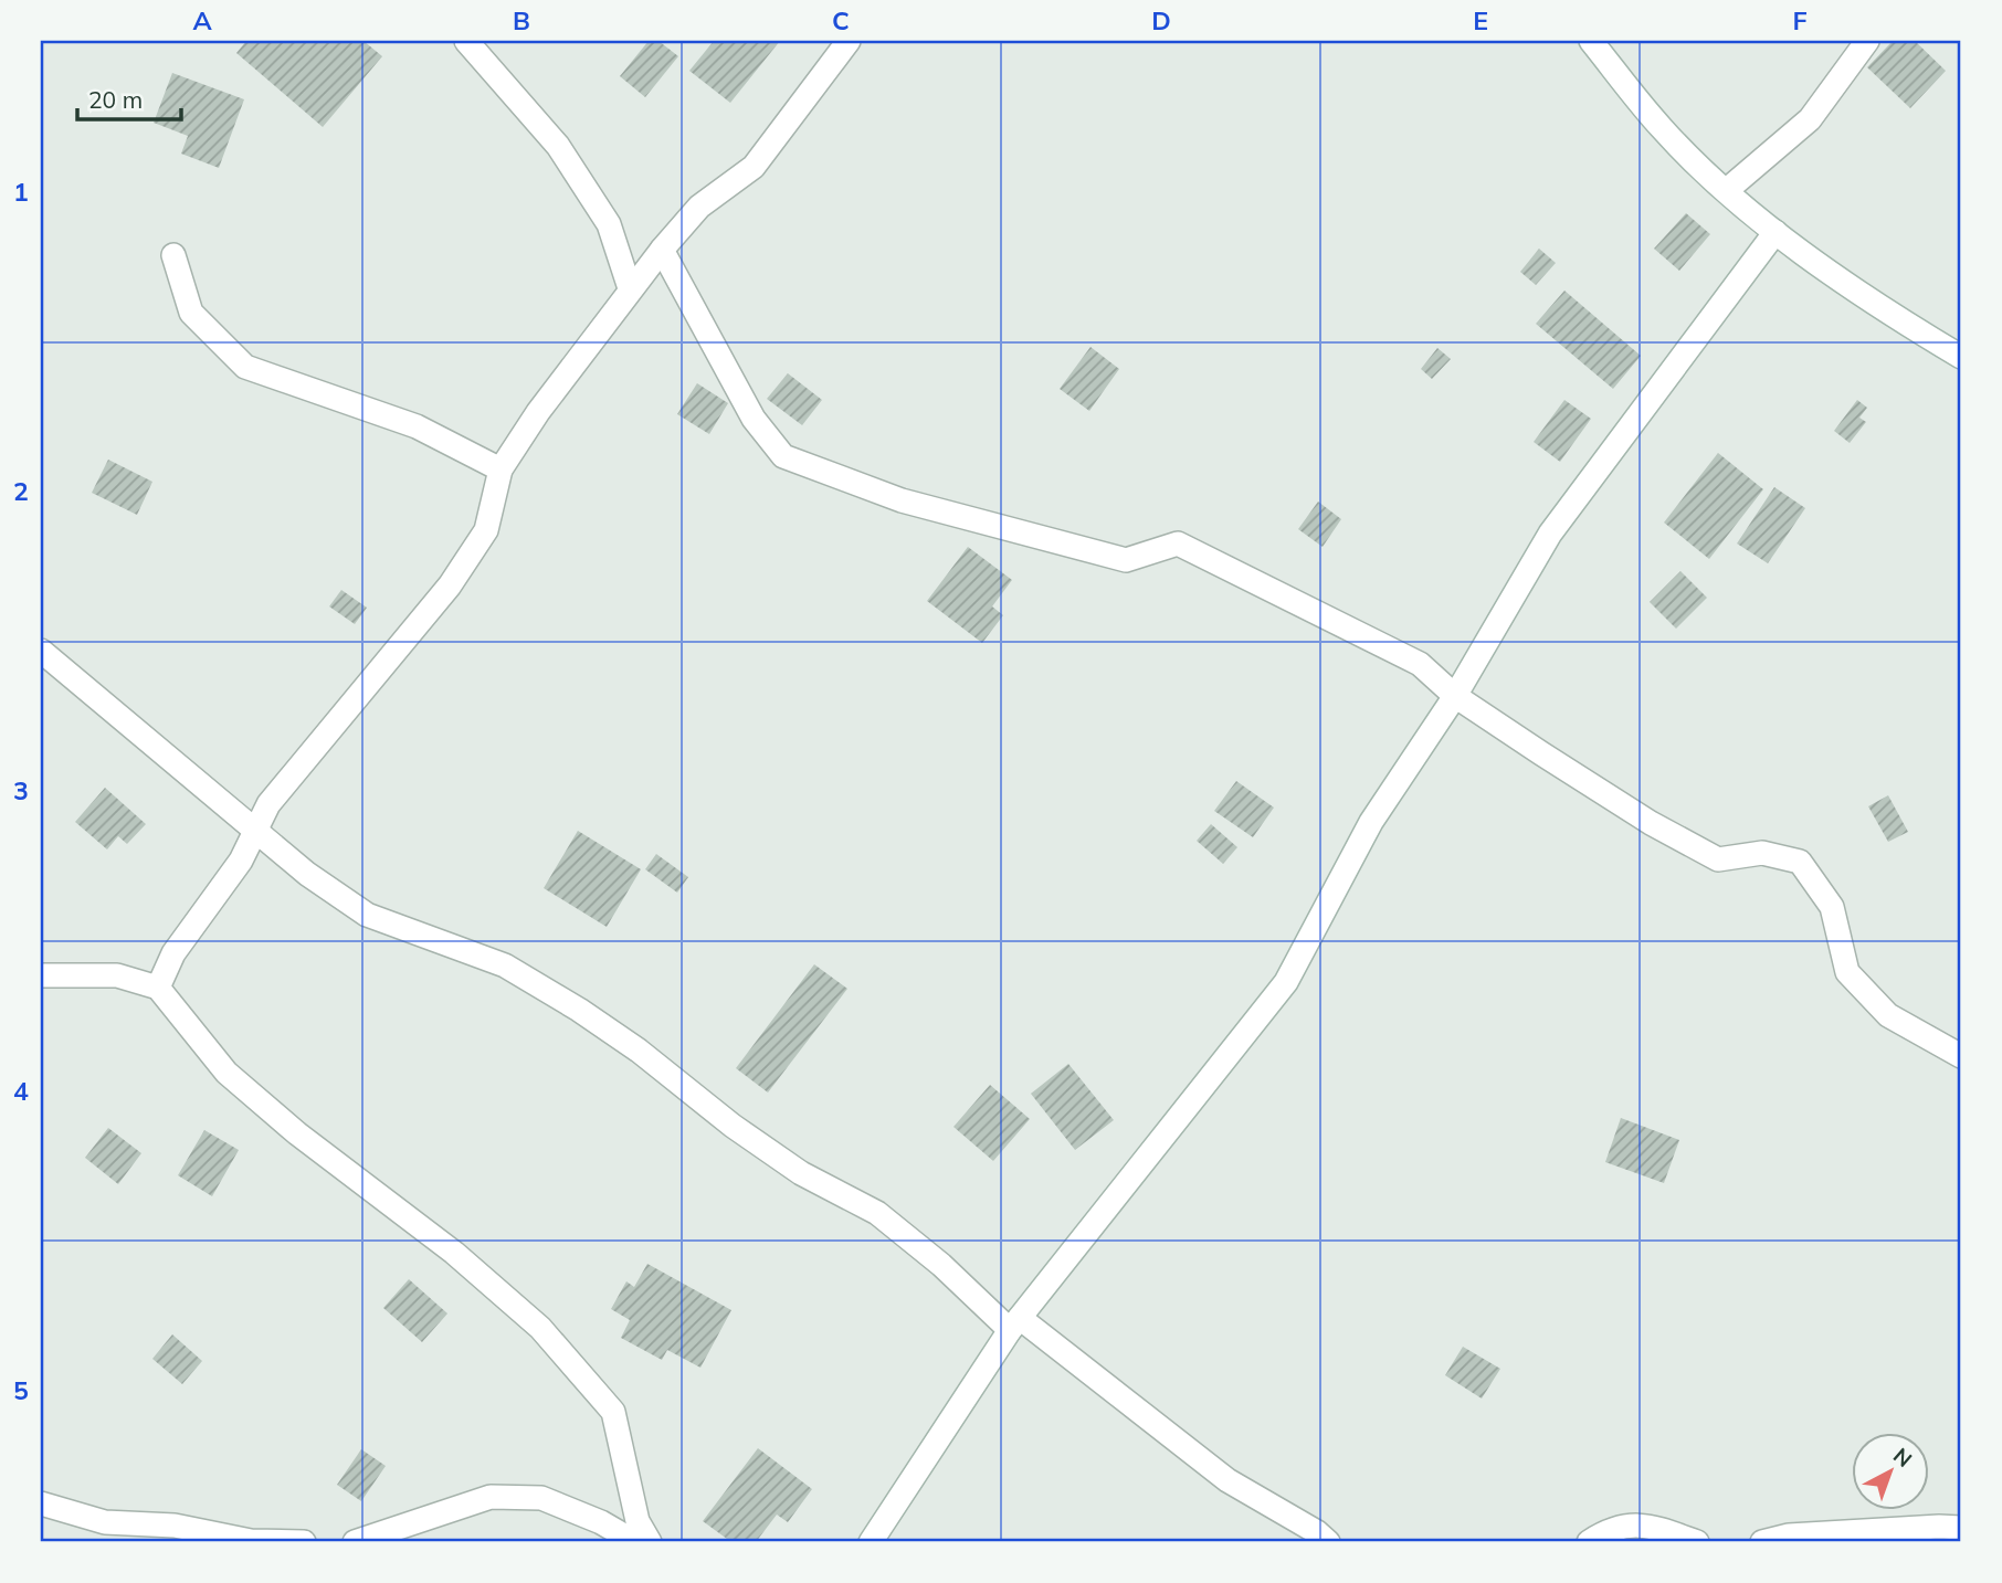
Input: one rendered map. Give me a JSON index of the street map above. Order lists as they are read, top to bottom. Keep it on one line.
{"scale_bar":"20 m","north":"top right","grid":{"columns":["A","B","C","D","E","F"],"rows":["1","2","3","4","5"]}}
